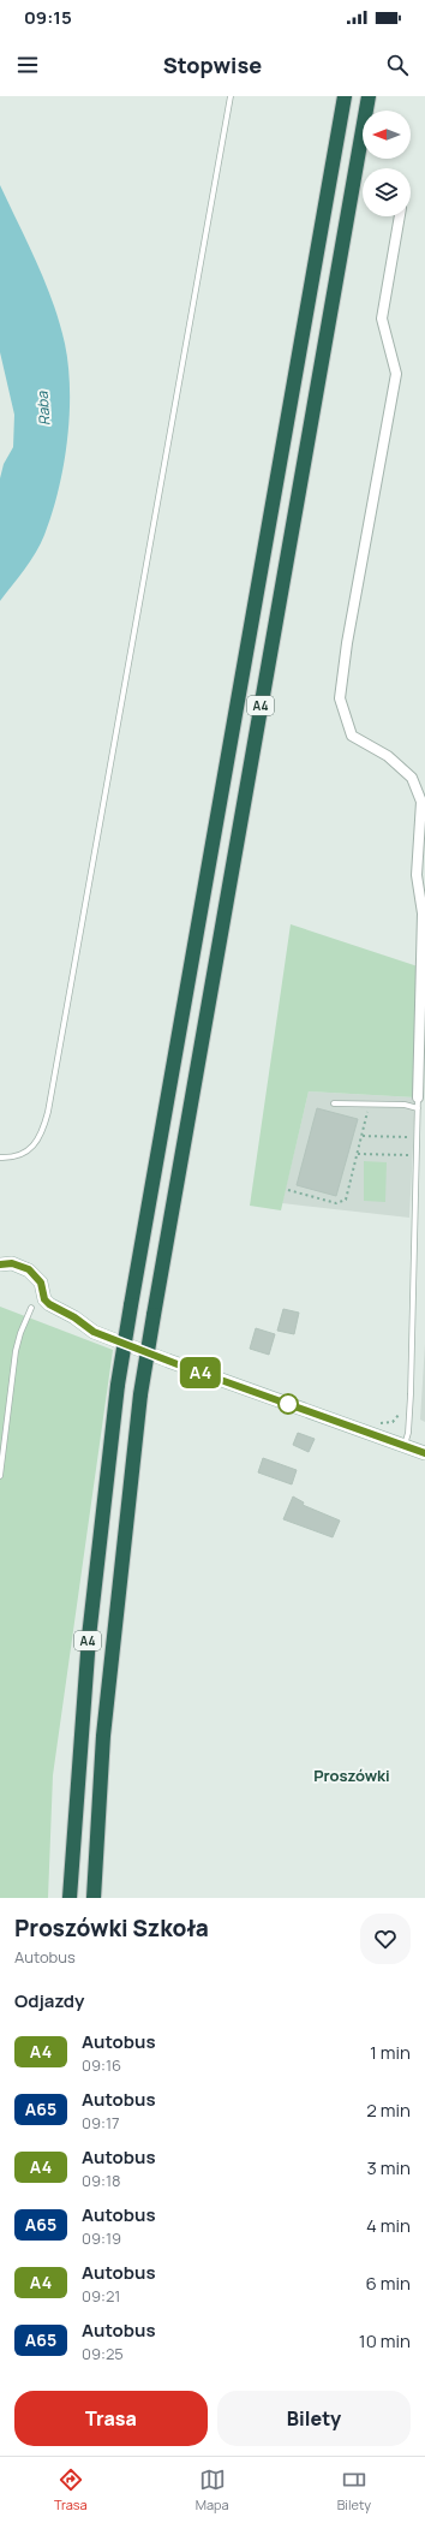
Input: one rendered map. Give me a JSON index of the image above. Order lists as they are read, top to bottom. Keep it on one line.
{"streets":{"highway":["A4"]},"districts":["Proszówki"],"water":["Raba"],"lines":["bus line A4"],"north":"left","page":{"status":"09:15","header":"Stopwise","on_map":"A4","heading":[["Proszówki Szkoła","Autobus"],"Odjazdy"],"list":[{"mark":"A4","name":"Autobus","note":"09:16","value":"1 min"},{"mark":"A65","name":"Autobus","note":"09:17","value":"2 min"},{"mark":"A4","name":"Autobus","note":"09:18","value":"3 min"},{"mark":"A65","name":"Autobus","note":"09:19","value":"4 min"},{"mark":"A4","name":"Autobus","note":"09:21","value":"6 min"},{"mark":"A65","name":"Autobus","note":"09:25","value":"10 min"}],"buttons":["Trasa","Bilety"],"tabs":["Trasa","Mapa","Bilety"]}}
